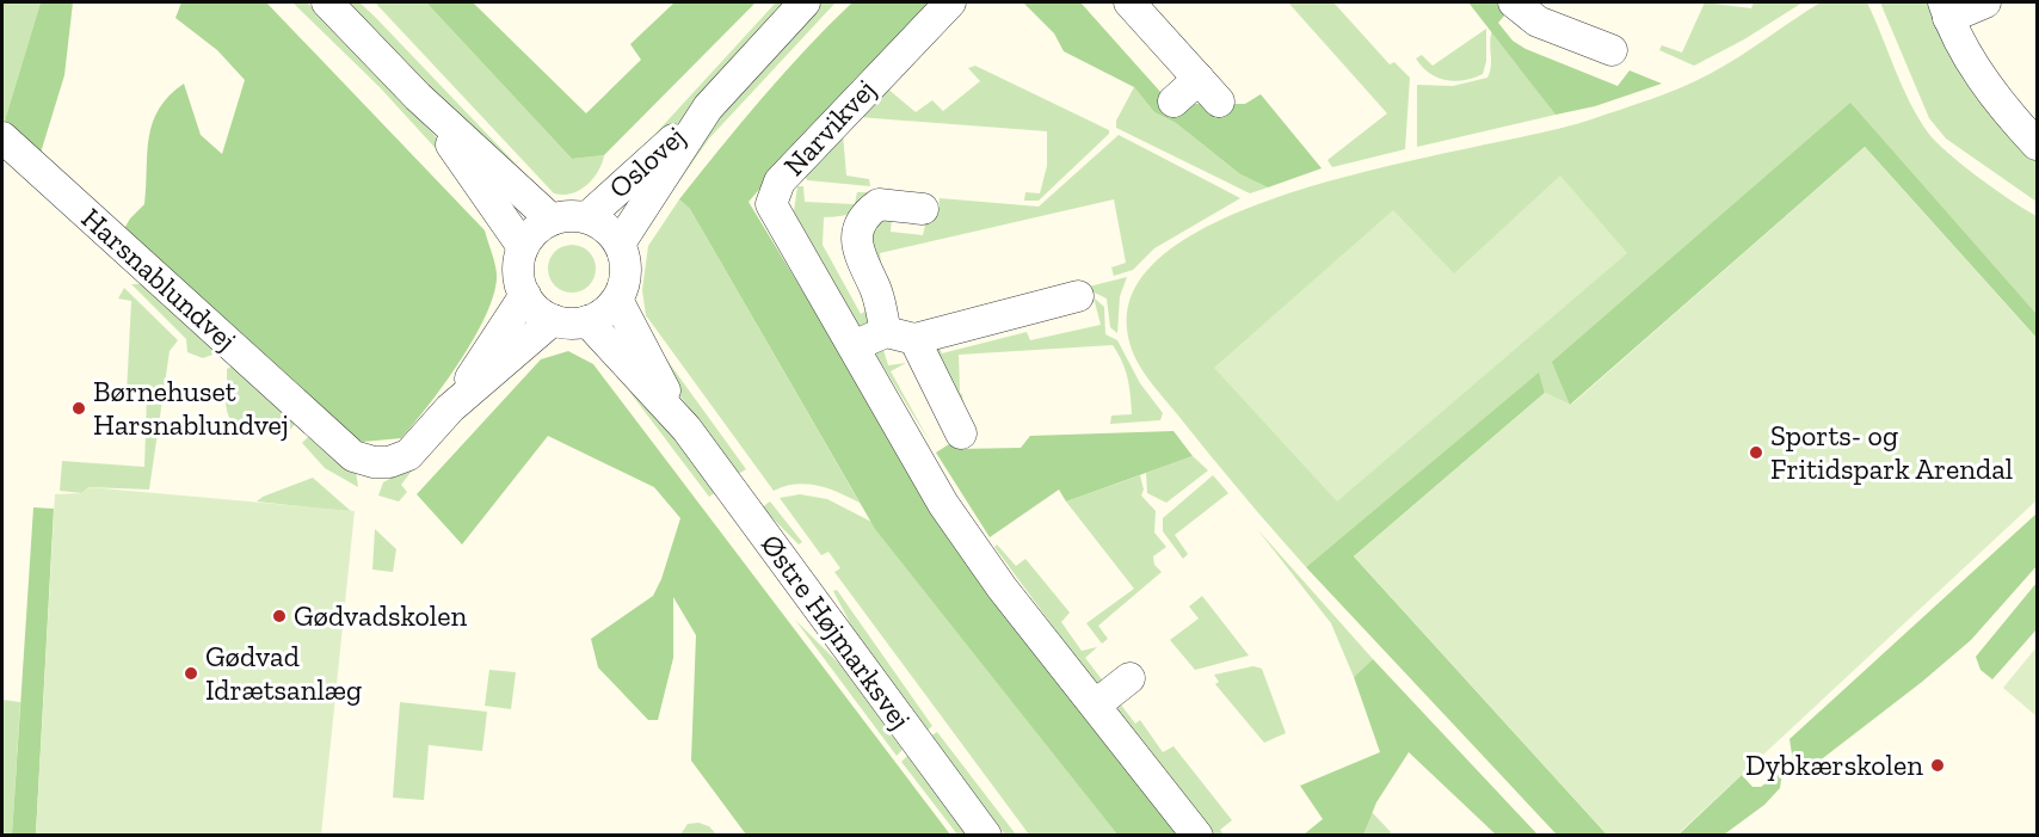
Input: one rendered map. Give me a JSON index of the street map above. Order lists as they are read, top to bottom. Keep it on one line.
{"streets":{"street":["Narvikvej","Oslovej","Harsnablundvej","Østre Højmarksvej"]},"crossings":[["Oslovej","Harsnablundvej"],["Oslovej","Østre Højmarksvej"],["Harsnablundvej","Østre Højmarksvej"]],"places":["Børnehuset Harsnablundvej","Sports- og Fritidspark Arendal","Gødvadskolen","Gødvad Idrætsanlæg","Dybkærskolen"]}
